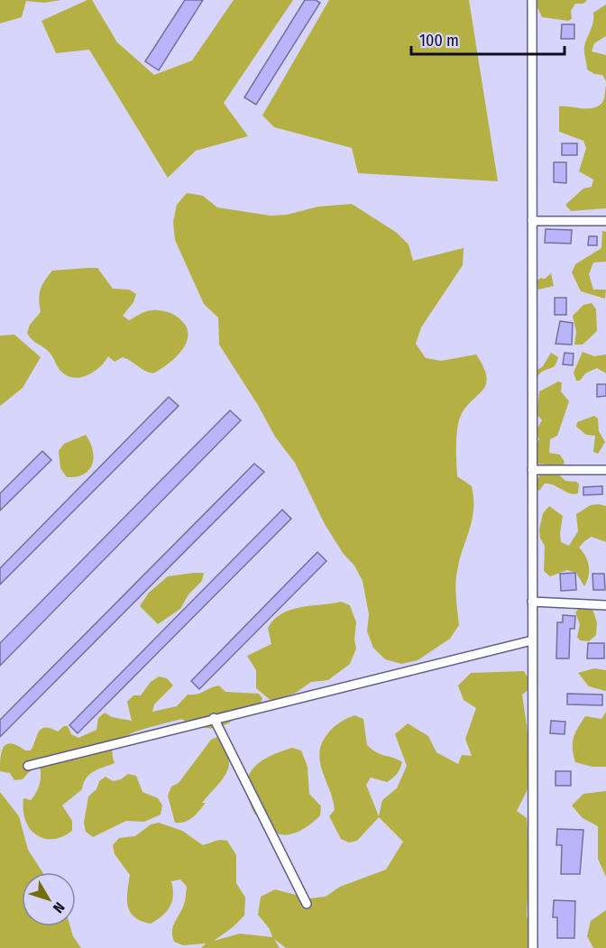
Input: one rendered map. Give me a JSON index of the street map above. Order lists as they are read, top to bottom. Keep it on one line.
{"scale_bar":"100 m","north":"bottom right"}
